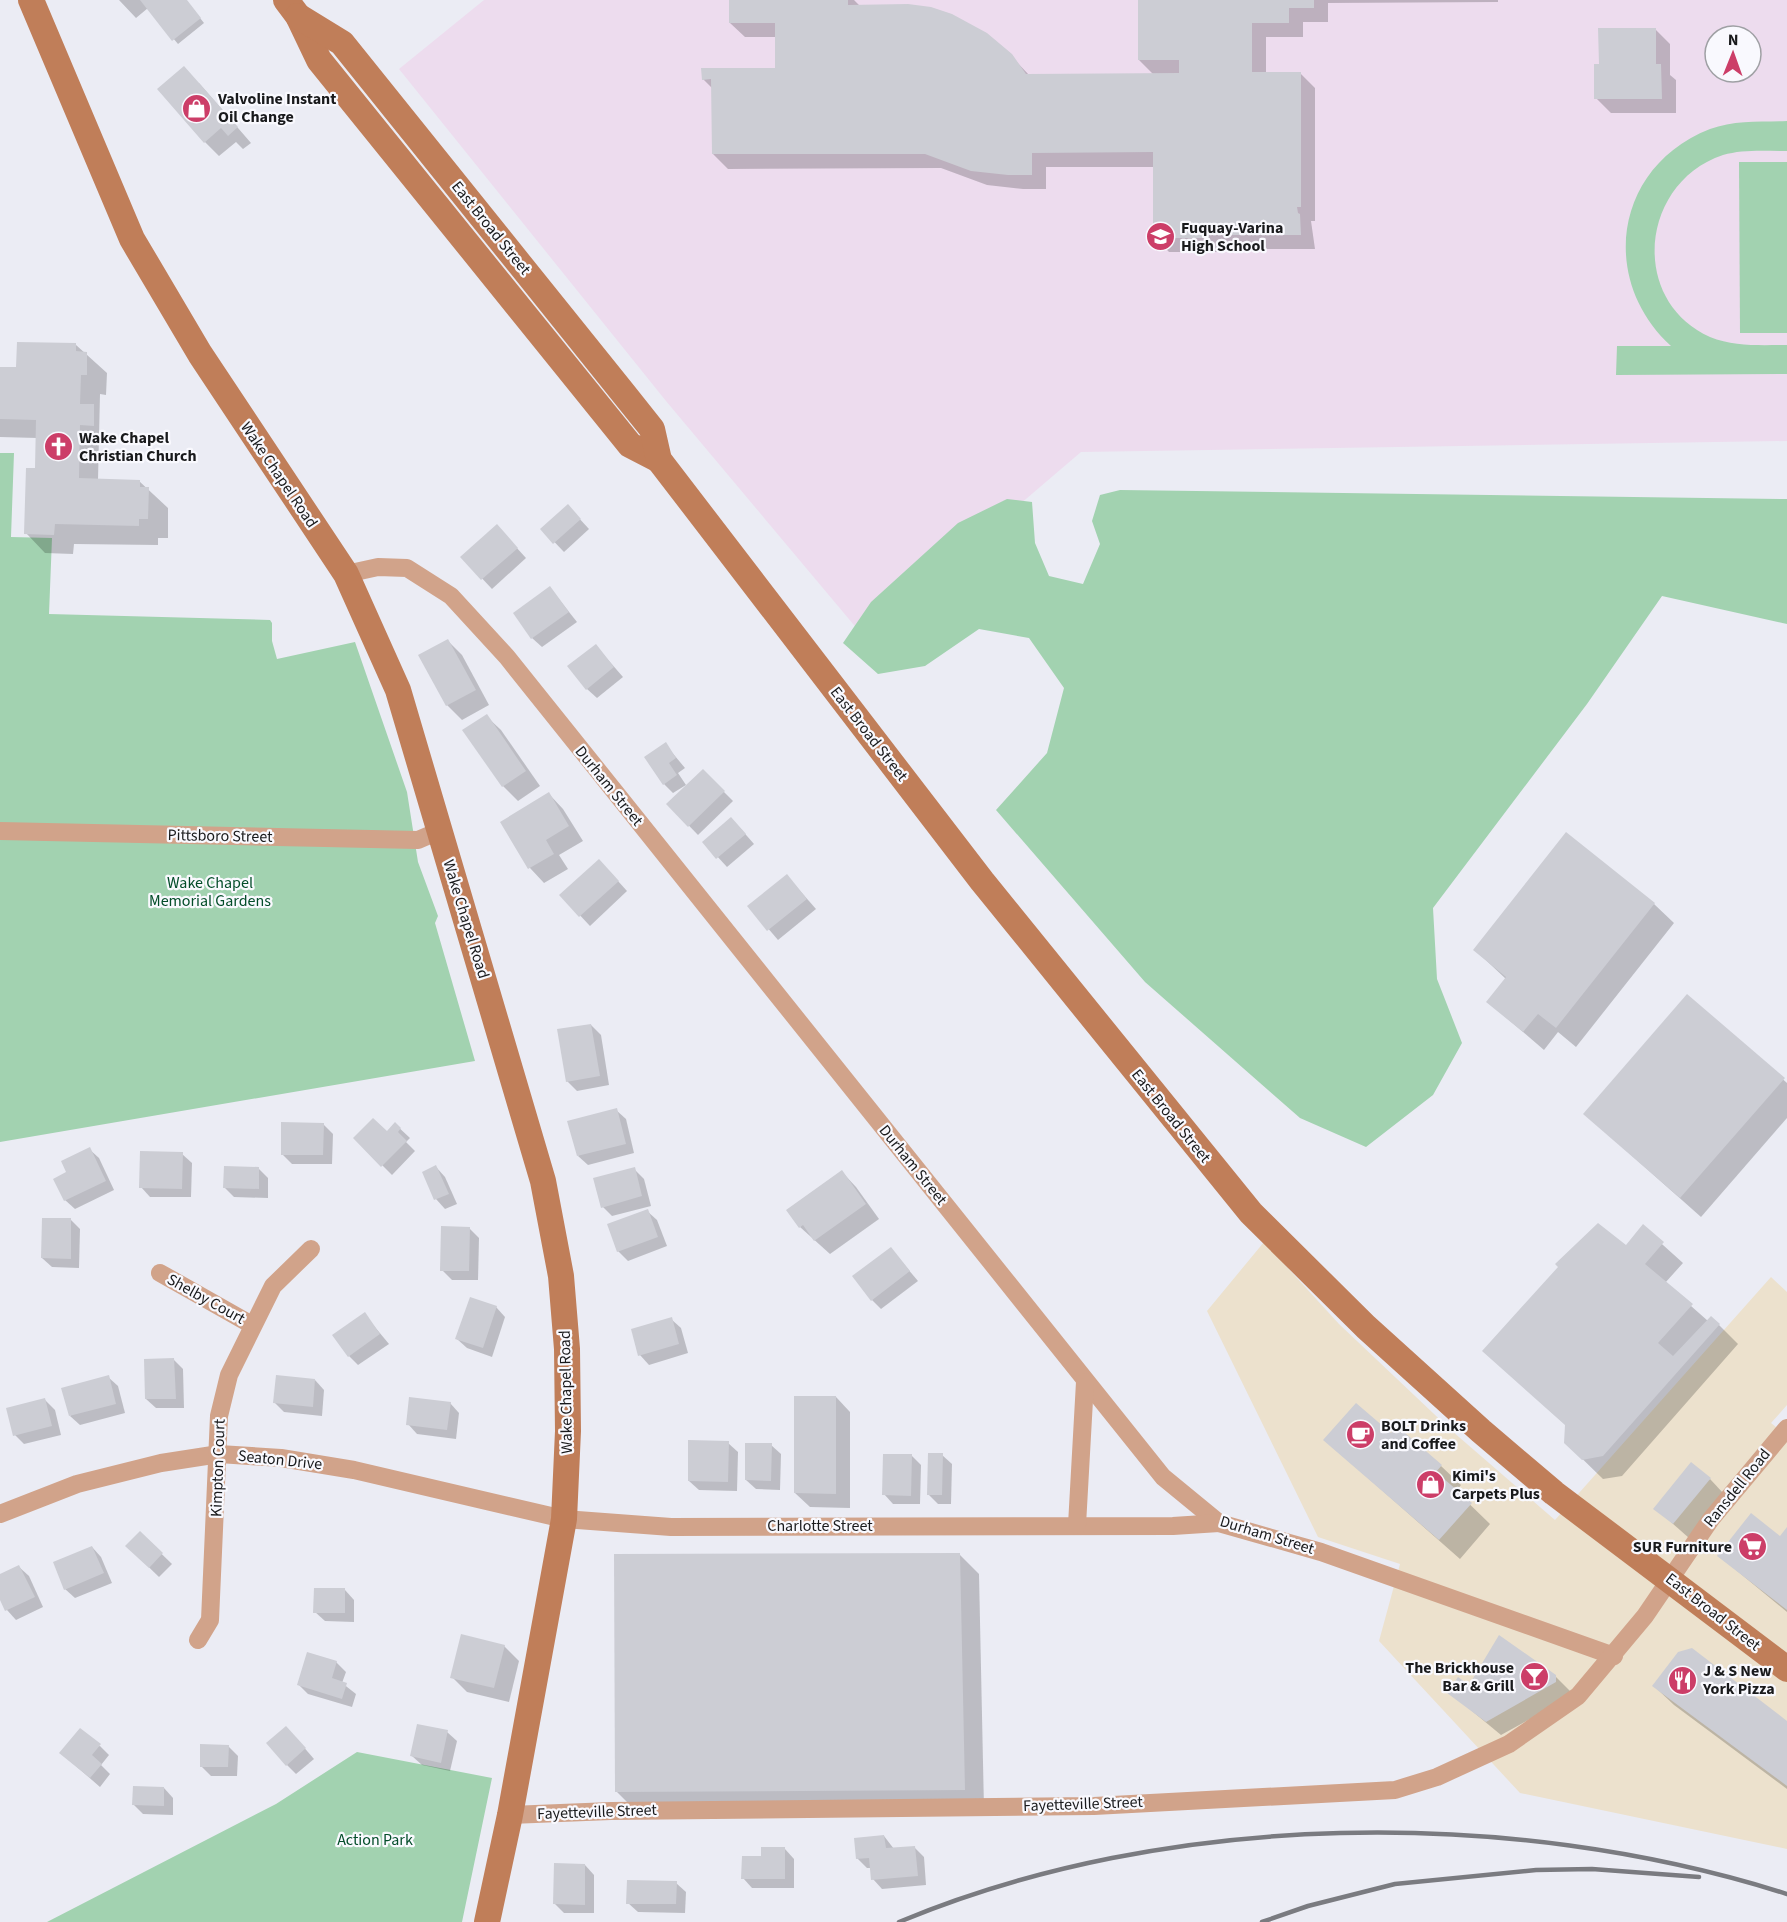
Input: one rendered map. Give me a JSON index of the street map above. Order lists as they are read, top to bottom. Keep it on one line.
{"streets":{"main road":["East Broad Street","Wake Chapel Road"],"street":["Durham Street","Pittsboro Street","Shelby Court","Seaton Drive","Kimpton Court","Ransdell Road","Charlotte Street","Fayetteville Street"]},"crossings":[["East Broad Street","Ransdell Road"],["East Broad Street","Fayetteville Street"],["Wake Chapel Road","Durham Street"],["Wake Chapel Road","Pittsboro Street"],["Wake Chapel Road","Seaton Drive"],["Wake Chapel Road","Charlotte Street"],["Wake Chapel Road","Fayetteville Street"],["Durham Street","Charlotte Street"],["Durham Street","Fayetteville Street"],["Shelby Court","Kimpton Court"],["Seaton Drive","Kimpton Court"],["Seaton Drive","Charlotte Street"],["Ransdell Road","Fayetteville Street"]],"parks":["Wake Chapel Memorial Gardens","Action Park"],"places":{"shop":["Valvoline Instant Oil Change","Kimi's Carpets Plus"],"school or university":["Fuquay-Varina High School"],"church":["Wake Chapel Christian Church"],"cafe":["BOLT Drinks and Coffee"],"supermarket":["SUR Furniture"],"bar":["The Brickhouse Bar & Grill"],"restaurant":["J & S New York Pizza"]},"north":"top"}
